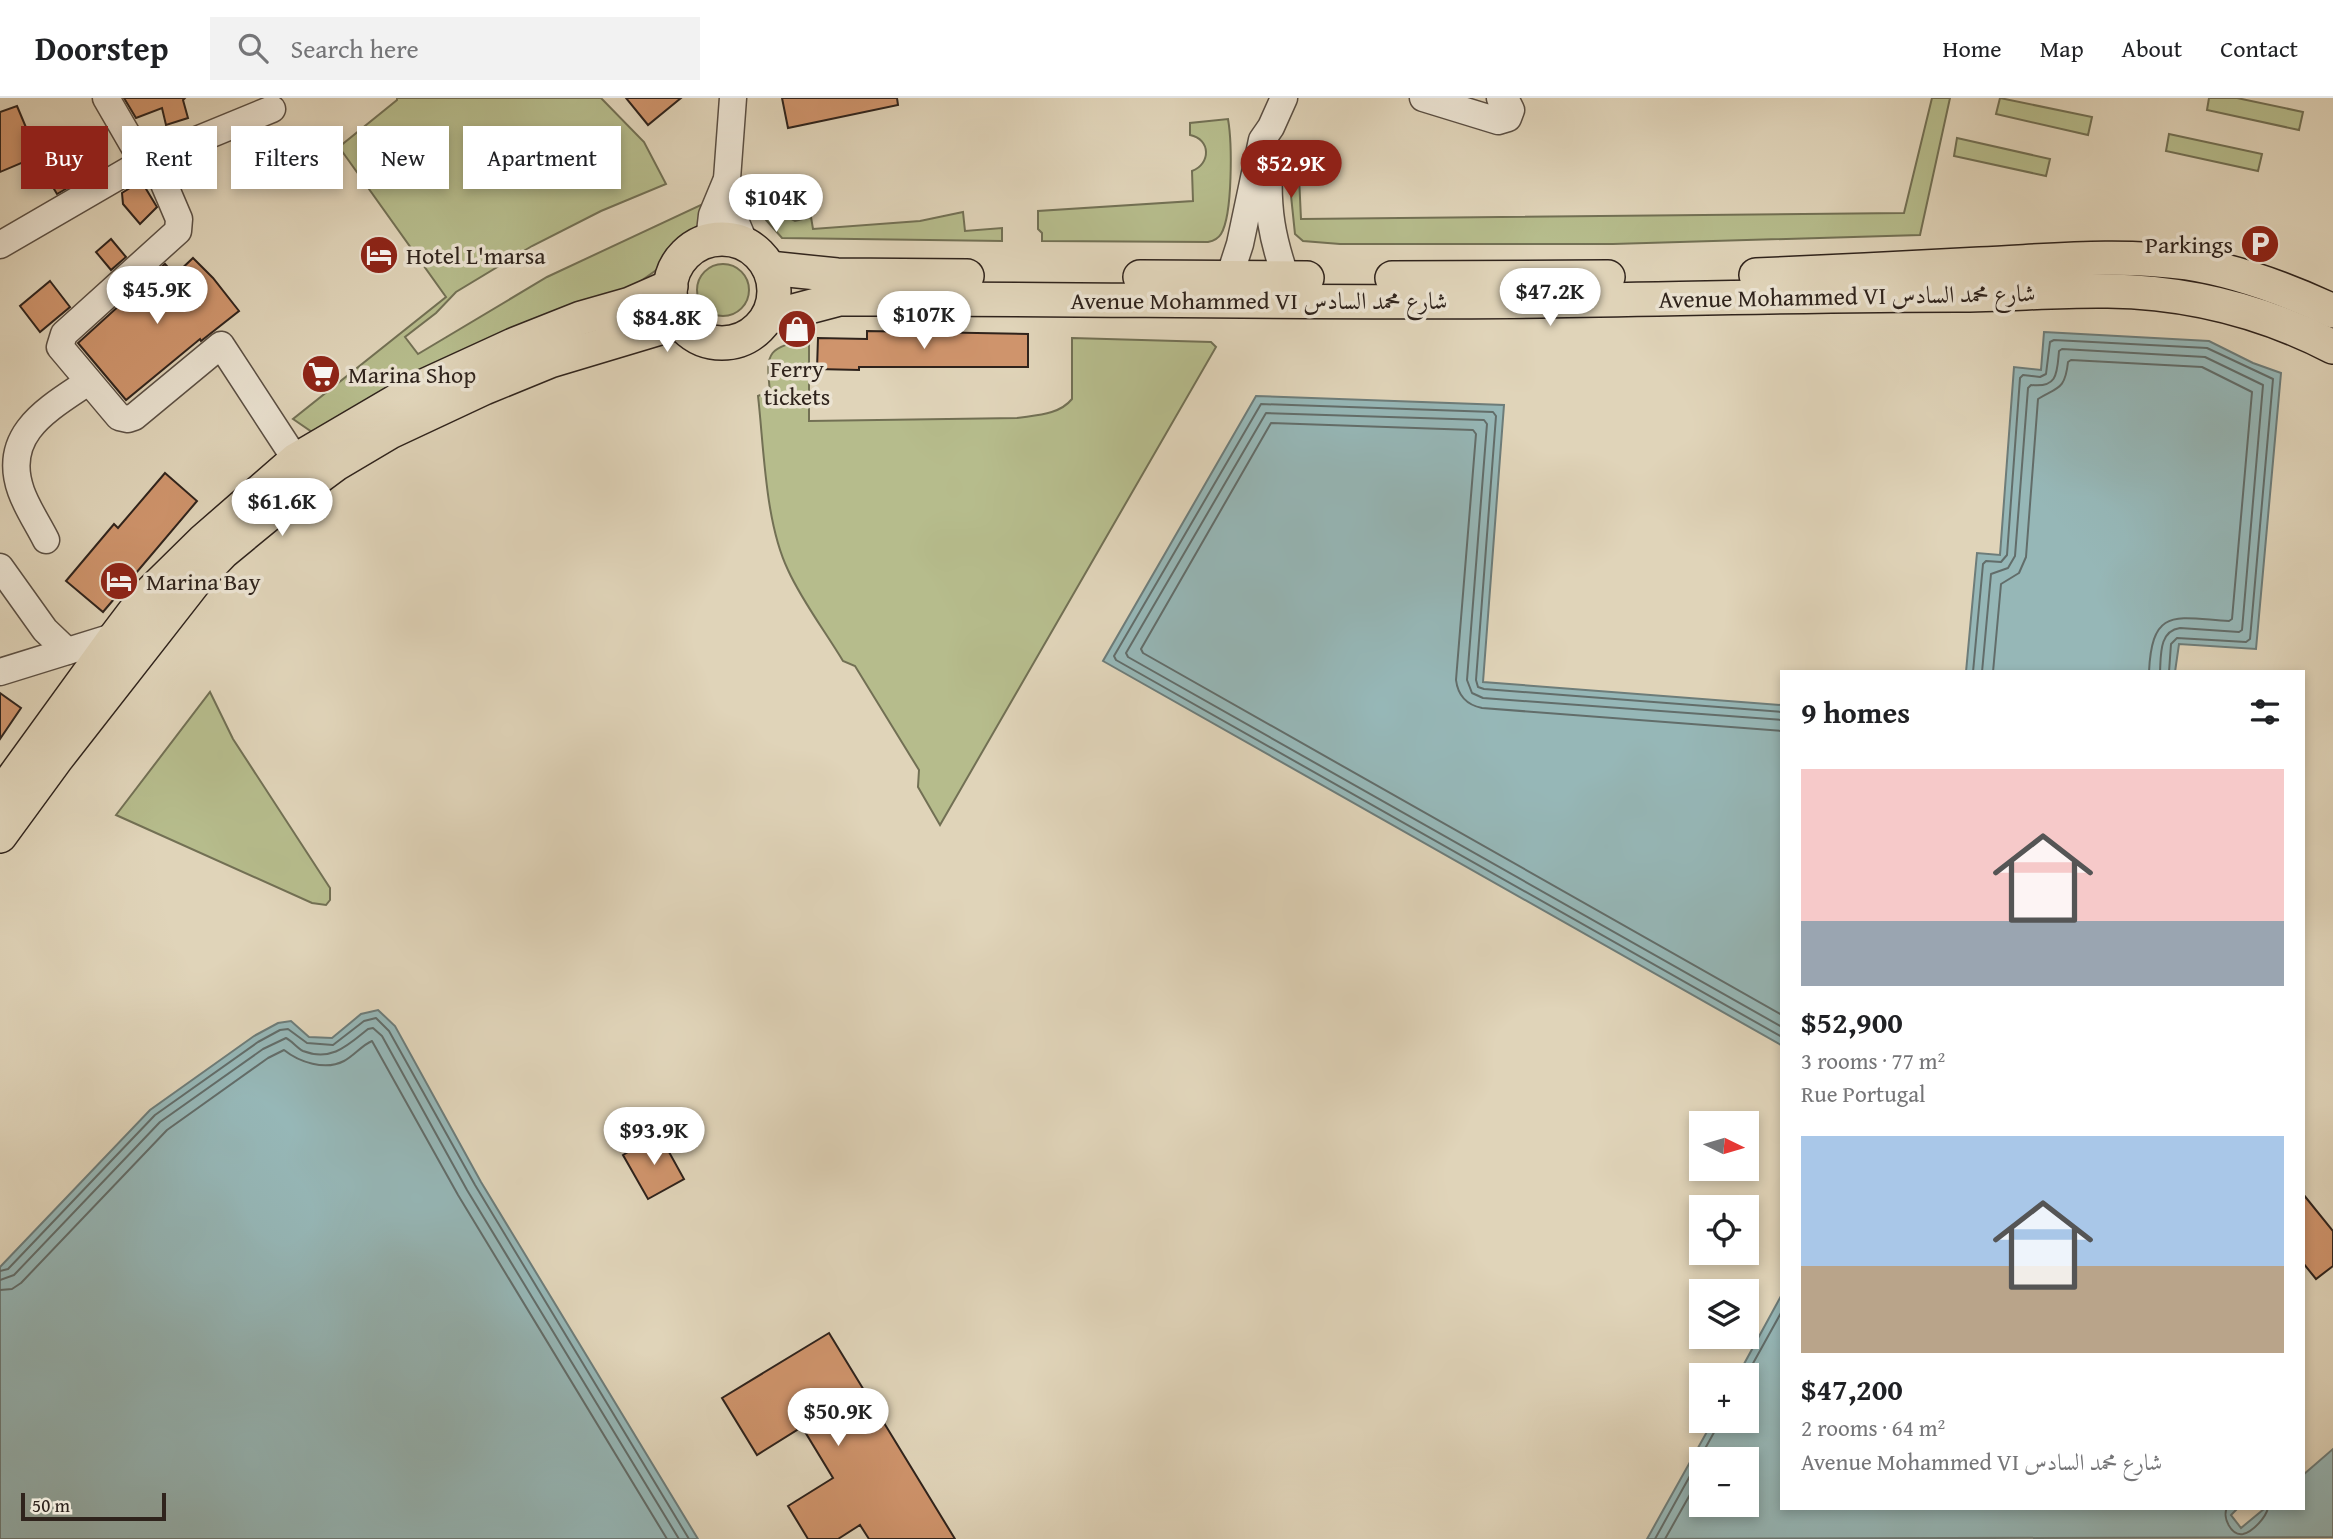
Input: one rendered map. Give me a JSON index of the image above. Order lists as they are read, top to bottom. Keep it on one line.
{"streets":{"main road":["Avenue Mohammed VI شارع محمد السادس"]},"places":{"parking":["Parkings"],"hotel":["Hotel L'marsa","Marina Bay"],"shop":["Ferry tickets"],"supermarket":["Marina Shop"]},"scale_bar":"50 m","north":"right","page":{"header":"Doorstep","search":"Search here","nav":["Home","Map","About","Contact"],"chip":["Buy","Rent","Filters","New","Apartment"],"price":["$52.9K","$104K","$45.9K","$47.2K","$107K","$84.8K","$61.6K","$93.9K","$50.9K"],"heading":"9 homes","list":[{"name":"$52,900","note":"3 rooms · 77 m² · Rue Portugal"},{"name":"$47,200","note":"2 rooms · 64 m² · Avenue Mohammed VI شارع محمد السادس"}],"map_buttons":["+","−"],"scale":"50 m"}}
